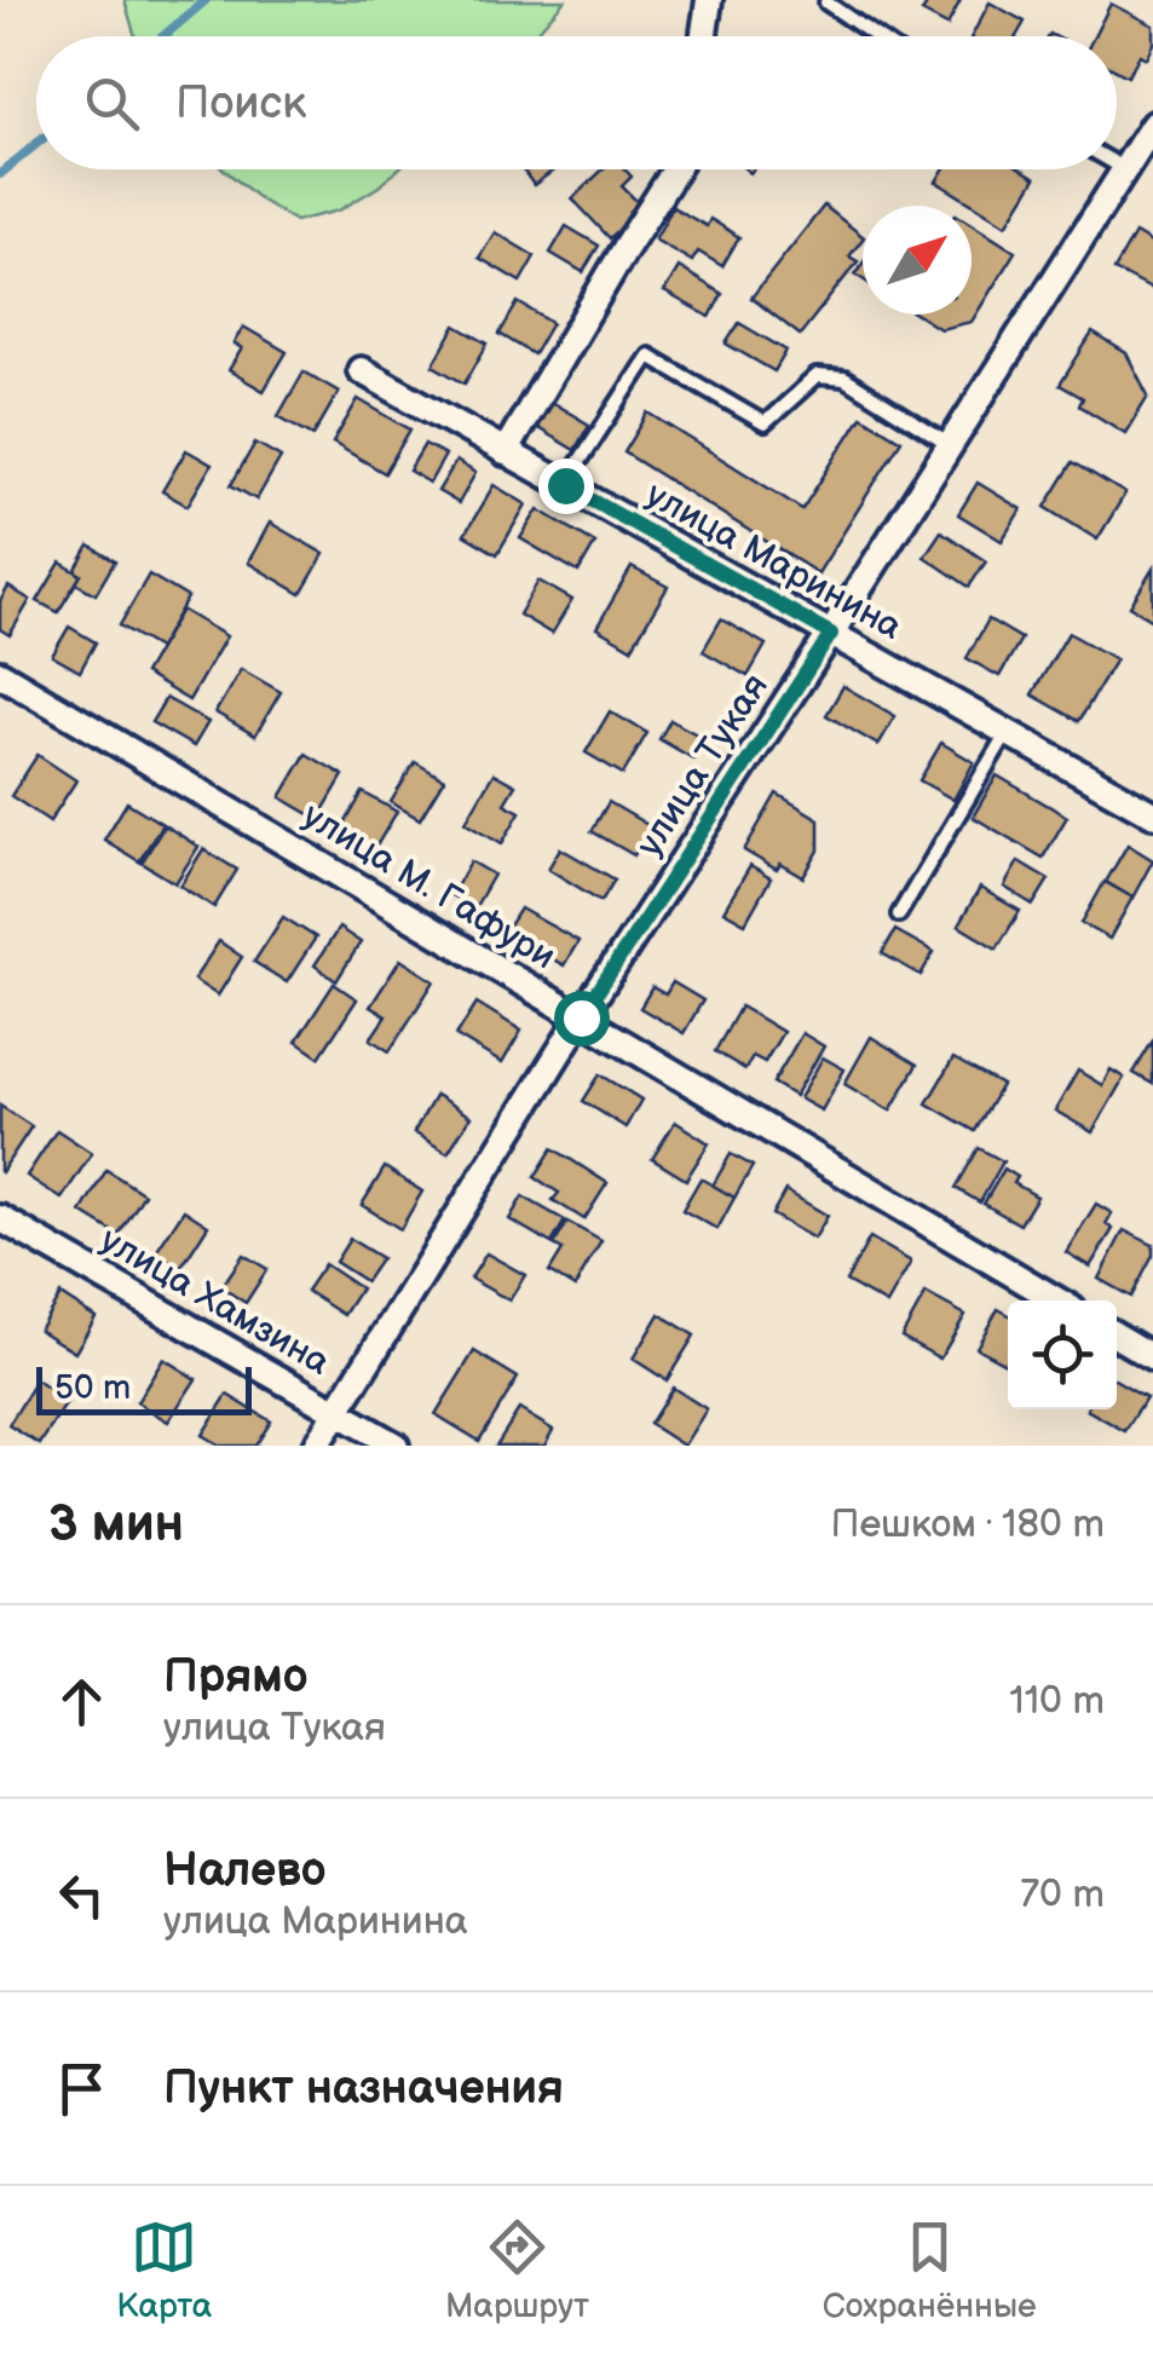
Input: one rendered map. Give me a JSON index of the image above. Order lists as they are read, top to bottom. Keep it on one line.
{"streets":{"street":["улица Маринина","улица Тукая","улица М. Гафури","улица Хамзина"]},"crossings":[["улица Маринина","улица Тукая"],["улица Тукая","улица М. Гафури"],["улица Тукая","улица Хамзина"]],"scale_bar":"50 m","north":"top right","page":{"search":"Поиск","scale":"50 m","heading":["3 мин","Пешком · 180 m"],"list":[["Прямо","улица Тукая","110 m"],["Налево","улица Маринина","70 m"],"Пункт назначения"],"nav":["Карта","Маршрут","Сохранённые"]}}
